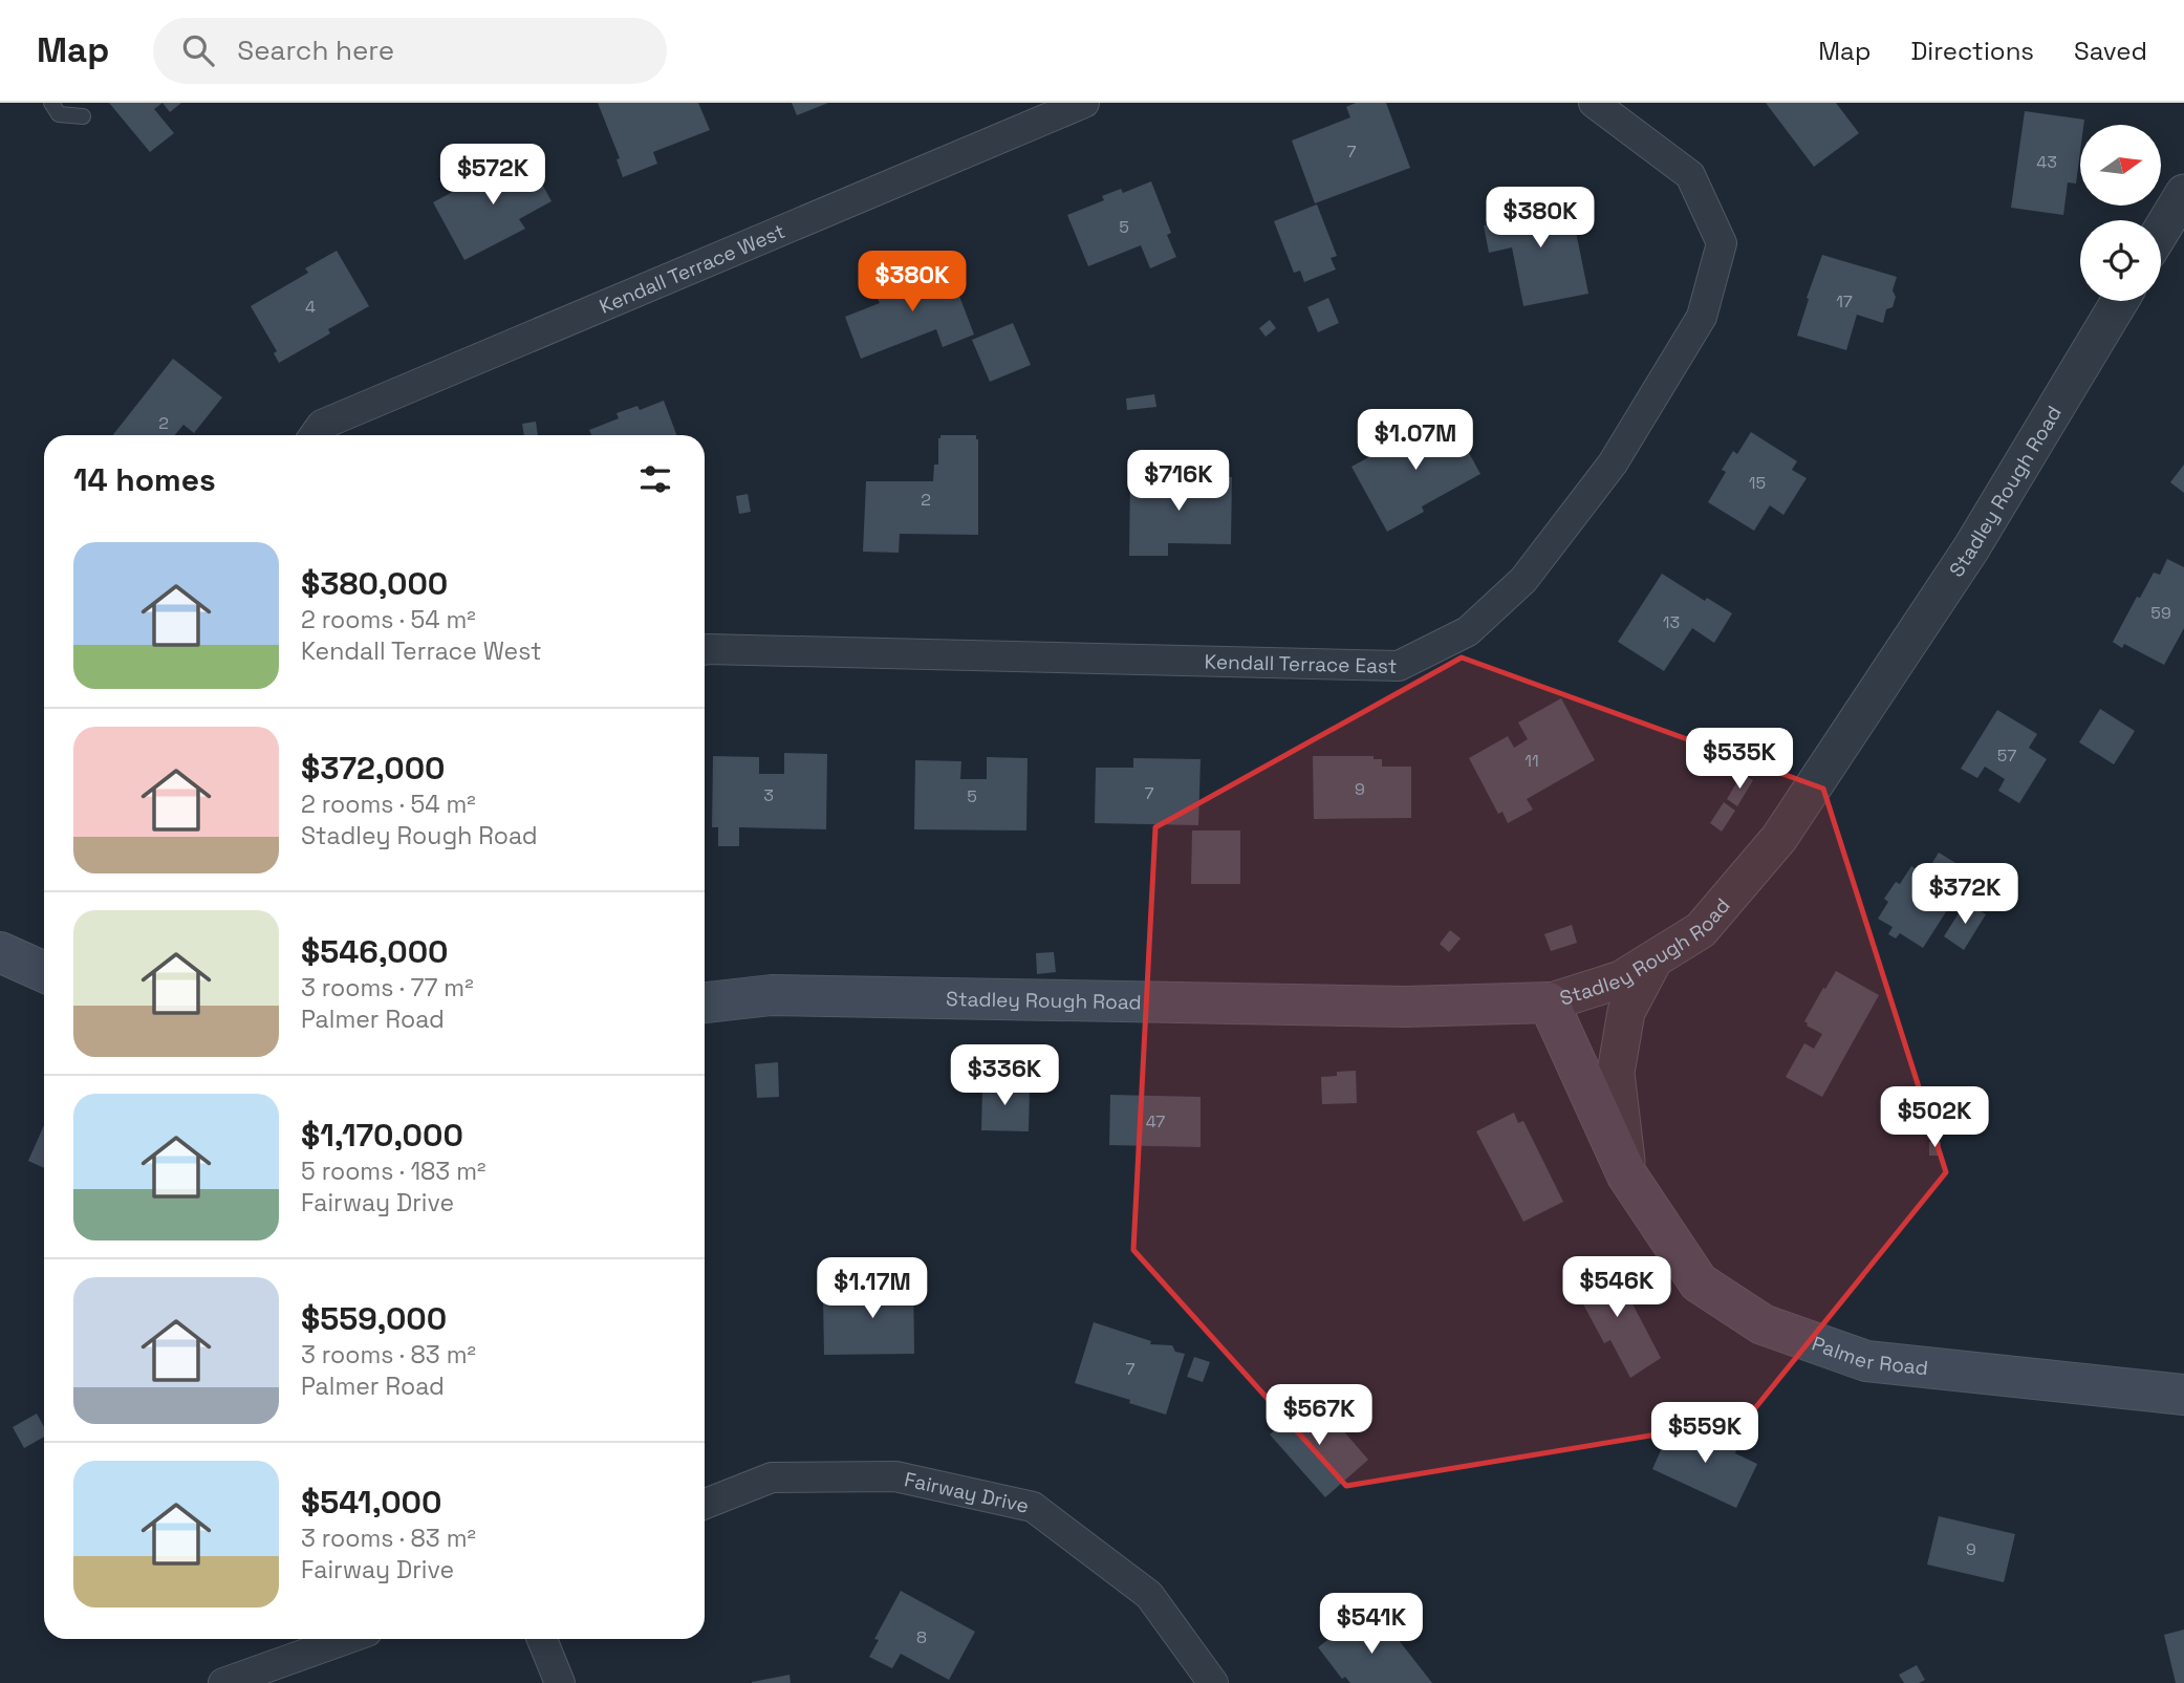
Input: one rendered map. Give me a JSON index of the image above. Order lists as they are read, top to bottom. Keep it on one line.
{"streets":{"main road":["Stadley Rough Road","Palmer Road"],"street":["Kendall Terrace West","Kendall Terrace East","Fairway Drive"]},"crossings":[["Stadley Rough Road","Palmer Road"]],"house_numbers":["7","43","5","17","4","2","15","2","59","13","57","11","9","7","3","5","47","7","9","8"],"north":"right","page":{"header":"Map","search":"Search here","nav":["Map","Directions","Saved"],"price":["$572K","$380K","$380K","$1.07M","$716K","$535K","$372K","$336K","$502K","$546K","$1.17M","$567K","$559K","$541K"],"heading":"14 homes","list":[{"name":"$380,000","note":"2 rooms · 54 m² · Kendall Terrace West"},{"name":"$372,000","note":"2 rooms · 54 m² · Stadley Rough Road"},{"name":"$546,000","note":"3 rooms · 77 m² · Palmer Road"},{"name":"$1,170,000","note":"5 rooms · 183 m² · Fairway Drive"},{"name":"$559,000","note":"3 rooms · 83 m² · Palmer Road"},{"name":"$541,000","note":"3 rooms · 83 m² · Fairway Drive"}]}}
